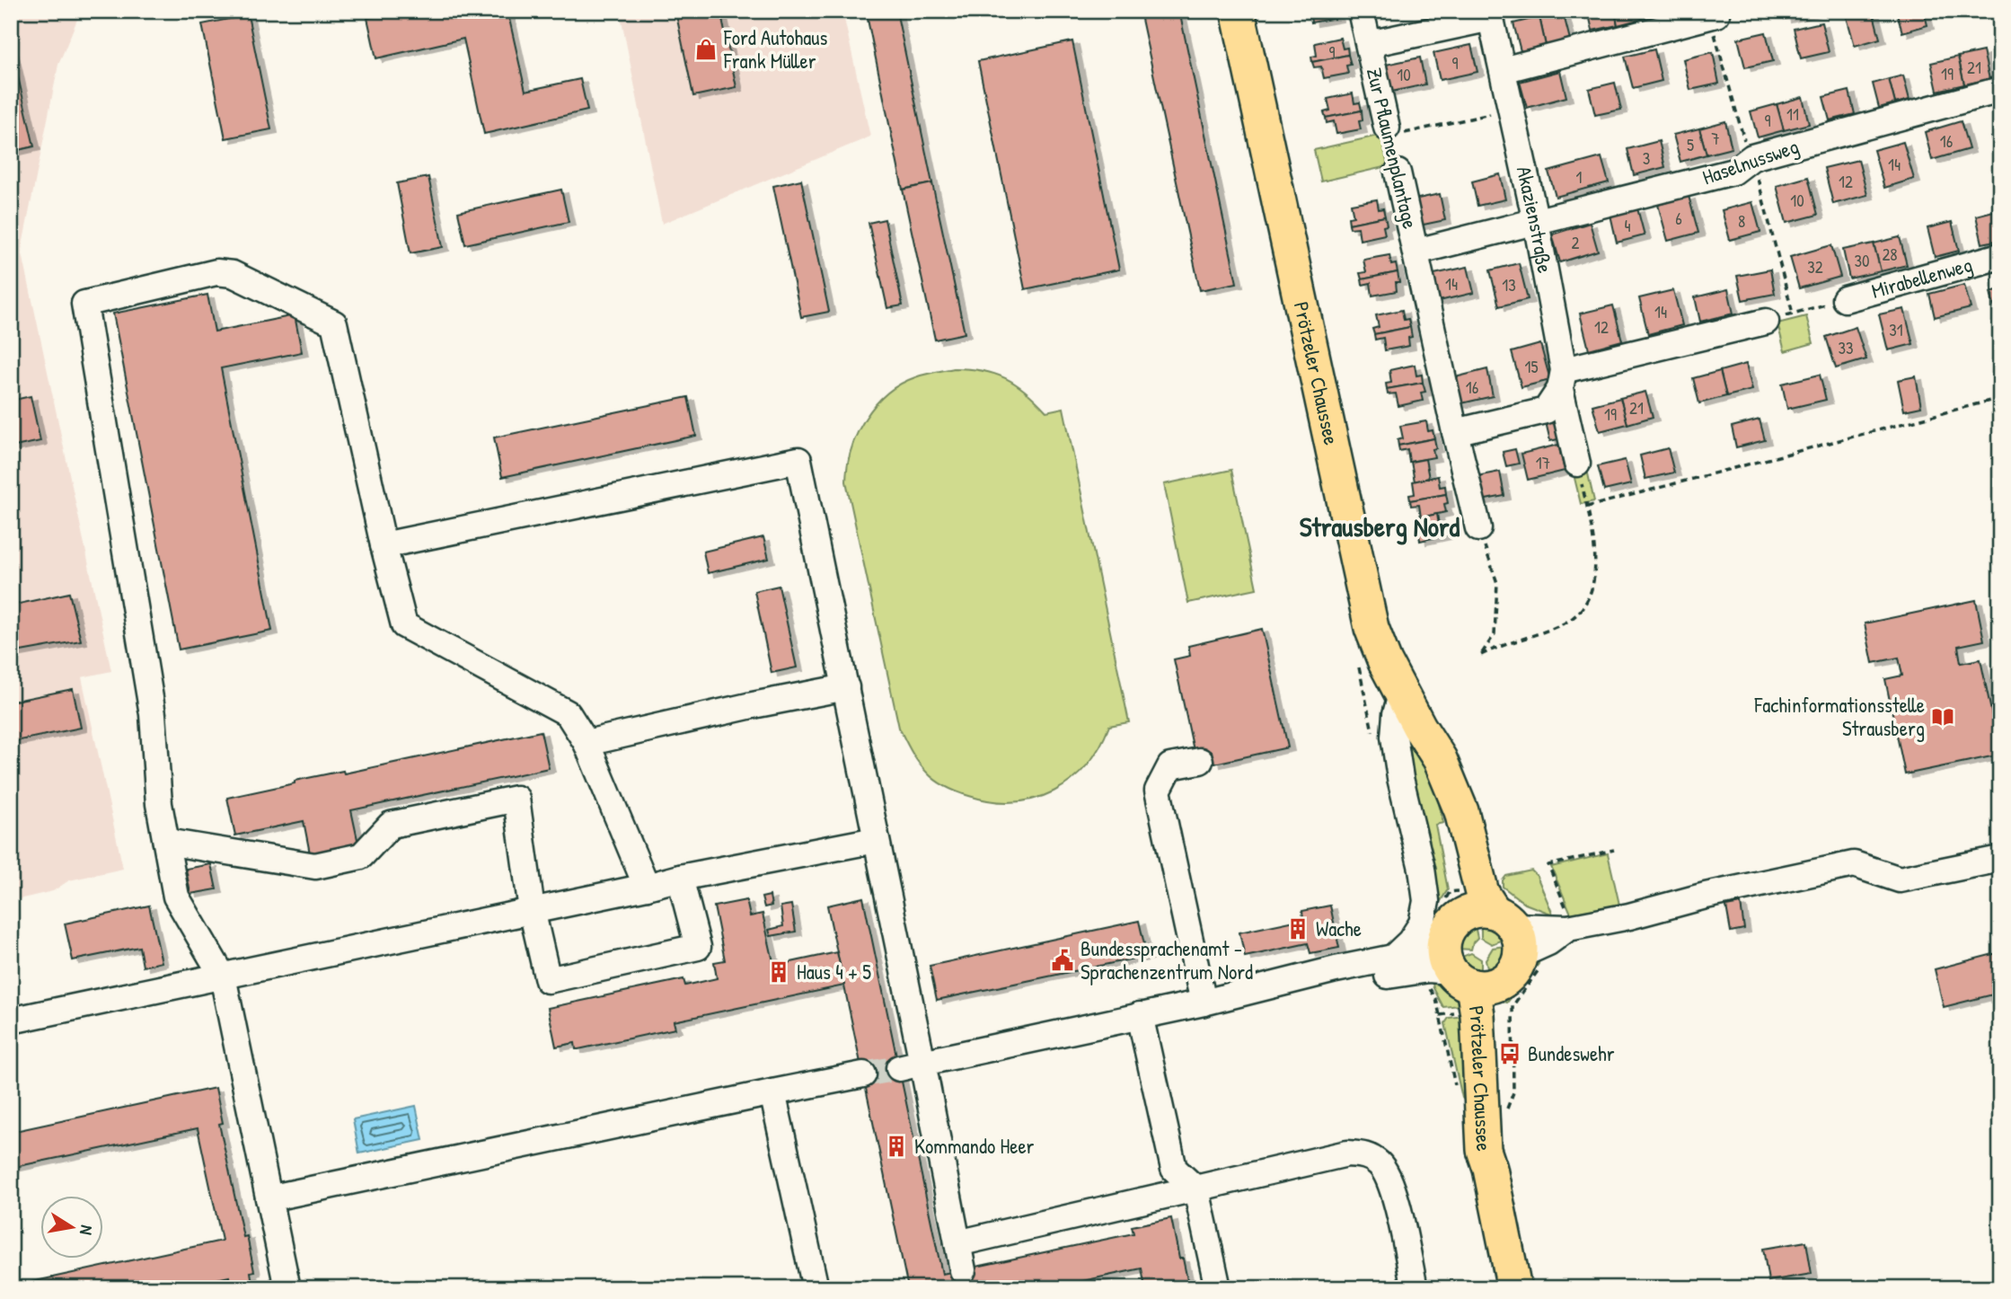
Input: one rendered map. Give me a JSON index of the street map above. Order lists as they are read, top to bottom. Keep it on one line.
{"streets":{"main road":["Prötzeler Chaussee"],"street":["Zur Pflaumenplantage","Haselnussweg","Akazienstraße","Mirabellenweg"]},"crossings":[["Zur Pflaumenplantage","Haselnussweg"],["Zur Pflaumenplantage","Akazienstraße"],["Haselnussweg","Akazienstraße"]],"districts":["Strausberg Nord"],"places":{"shop":["Ford Autohaus Frank Müller"],"library":["Fachinformationsstelle Strausberg"],"building":["Wache","Haus 4 + 5","Kommando Heer"],"public building":["Bundessprachenamt - Sprachenzentrum Nord"],"bus stop":["Bundeswehr"]},"house_numbers":["9","9","21","19","10","11","9","7","16","5","3","14","1","12","10","6","8","4","2","28","30","32","14","13","14","12","31","33","15","16","21","19","17"],"north":"right"}
